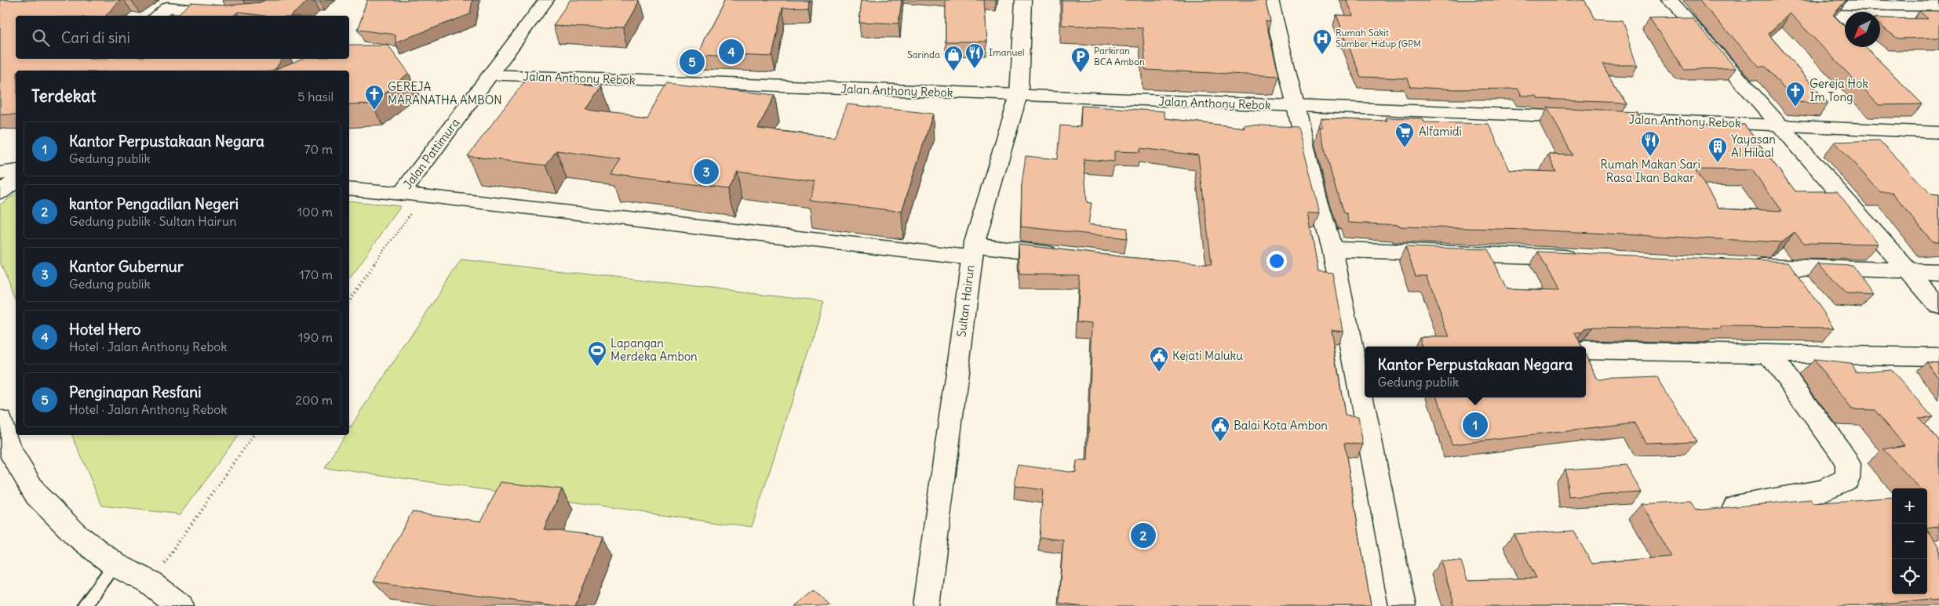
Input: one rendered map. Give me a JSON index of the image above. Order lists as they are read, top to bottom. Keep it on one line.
{"streets":{"street":["Jalan Anthony Rebok","Jalan Pattimura","Sultan Hairun"]},"crossings":[["Jalan Anthony Rebok","Jalan Pattimura"],["Jalan Anthony Rebok","Sultan Hairun"]],"places":{"hospital":["Rumah Sakit Sumber Hidup (GPM"],"restaurant":["Imanuel","Rumah Makan Sari Rasa Ikan Bakar"],"shop":["Sarinda"],"parking":["Parkiran BCA Ambon"],"church":["Gereja Hok Im Tong","GEREJA MARANATHA AMBON"],"supermarket":["Alfamidi"],"building":["Yayasan Al Hilaal"],"sports":["Lapangan Merdeka Ambon"],"public building":["Kejati Maluku","Balai Kota Ambon"]},"north":"bottom left","page":{"search":"Cari di sini","pins":["4","5","3","1","2"],"heading":["Terdekat","5 hasil"],"list":[{"mark":"1","name":"Kantor Perpustakaan Negara","note":"Gedung publik","value":"70 m"},{"mark":"2","name":"kantor Pengadilan Negeri","note":"Gedung publik · Sultan Hairun","value":"100 m"},{"mark":"3","name":"Kantor Gubernur","note":"Gedung publik","value":"170 m"},{"mark":"4","name":"Hotel Hero","note":"Hotel · Jalan Anthony Rebok","value":"190 m"},{"mark":"5","name":"Penginapan Resfani","note":"Hotel · Jalan Anthony Rebok","value":"200 m"}],"popup":["Kantor Perpustakaan Negara","Gedung publik"],"map_buttons":["+","−"]}}
